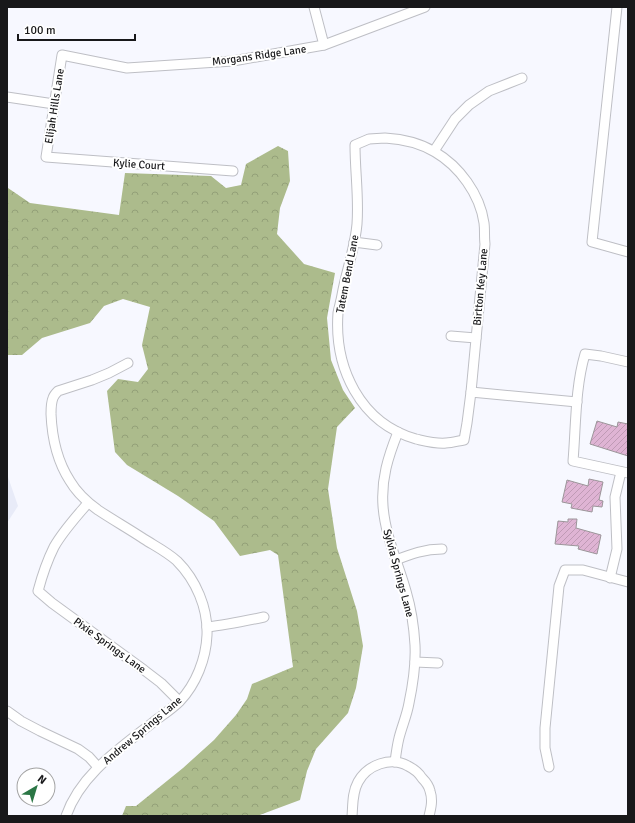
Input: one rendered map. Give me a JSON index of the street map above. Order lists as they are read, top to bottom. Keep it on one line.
{"streets":{"street":["Morgans Ridge Lane","Elijah Hills Lane","Kylie Court","Tatem Bend Lane","Birtton Key Lane","Sylvia Springs Lane","Pixie Springs Lane","Andrew Springs Lane"]},"crossings":[["Morgans Ridge Lane","Elijah Hills Lane"],["Elijah Hills Lane","Kylie Court"],["Tatem Bend Lane","Birtton Key Lane"],["Tatem Bend Lane","Sylvia Springs Lane"],["Pixie Springs Lane","Andrew Springs Lane"]],"scale_bar":"100 m","north":"top right"}
